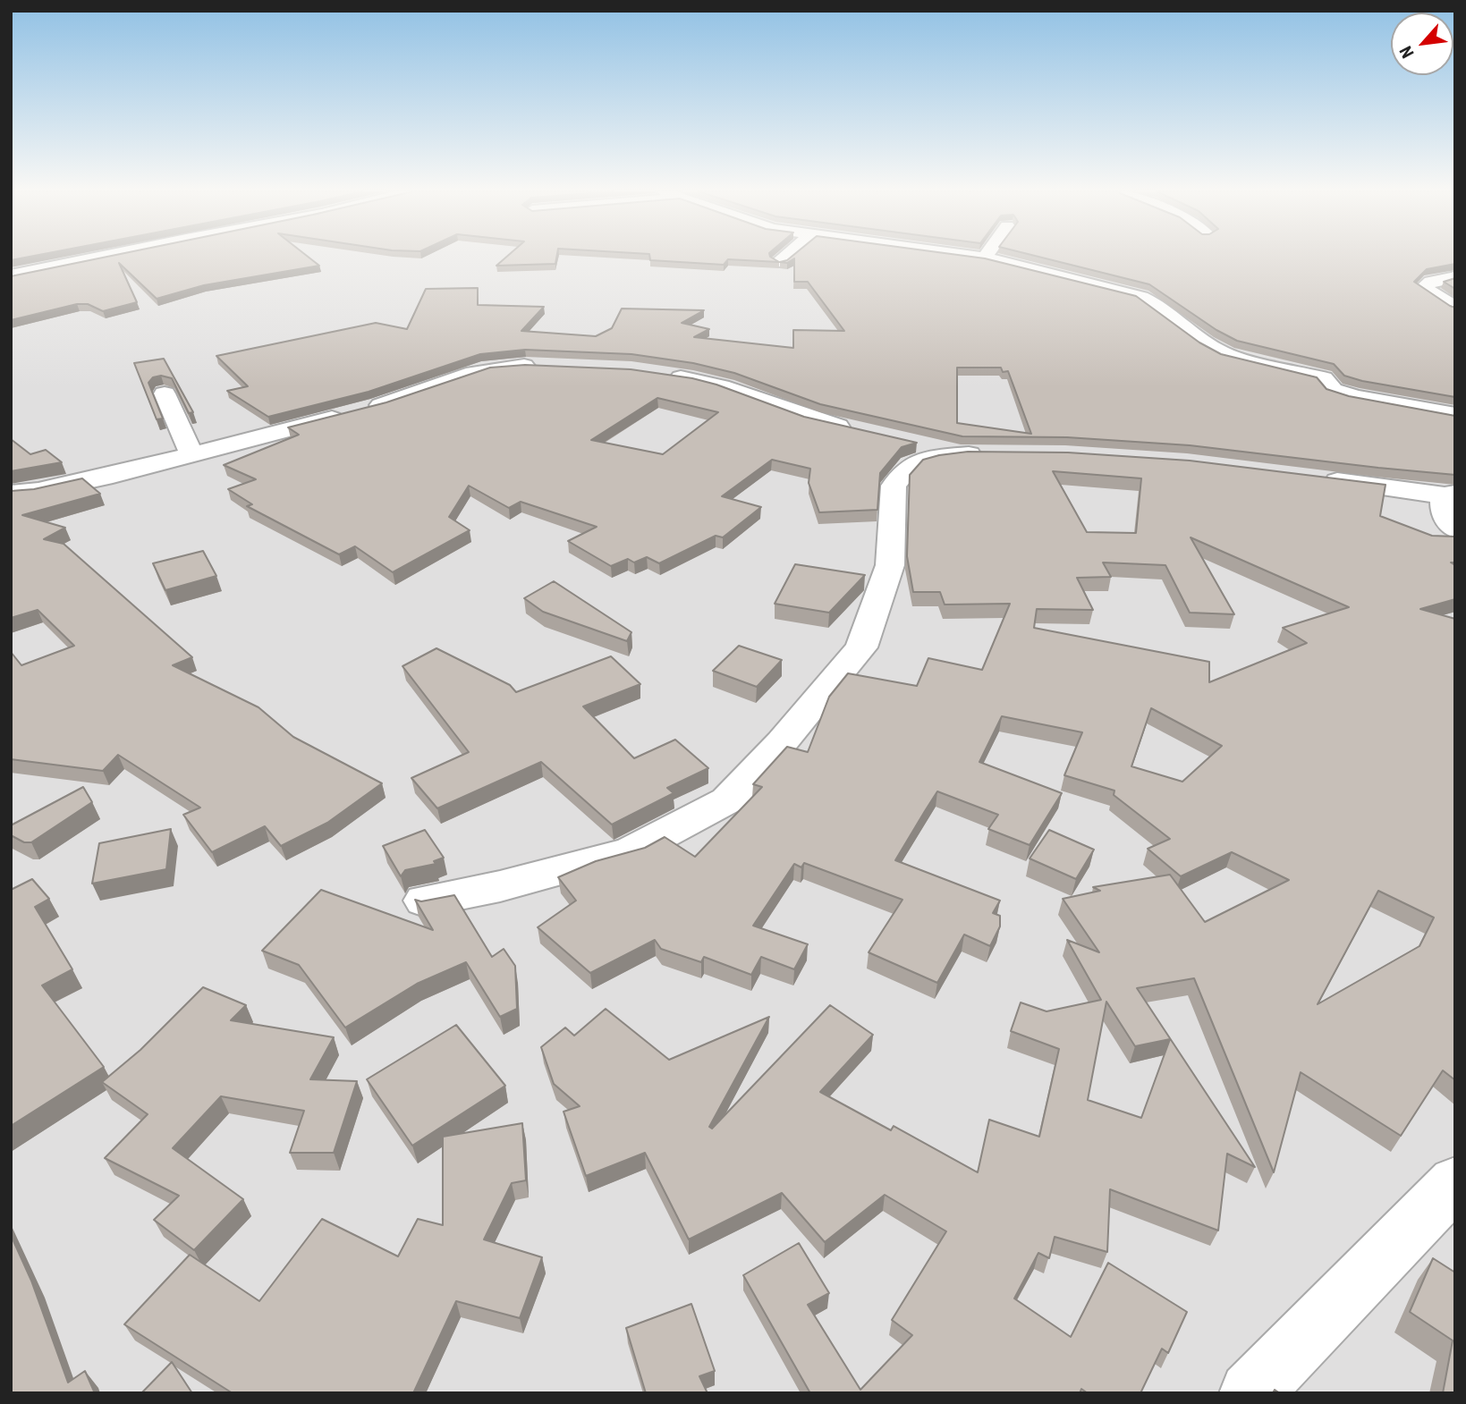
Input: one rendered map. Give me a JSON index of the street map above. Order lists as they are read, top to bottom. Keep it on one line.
{"north":"bottom left"}
